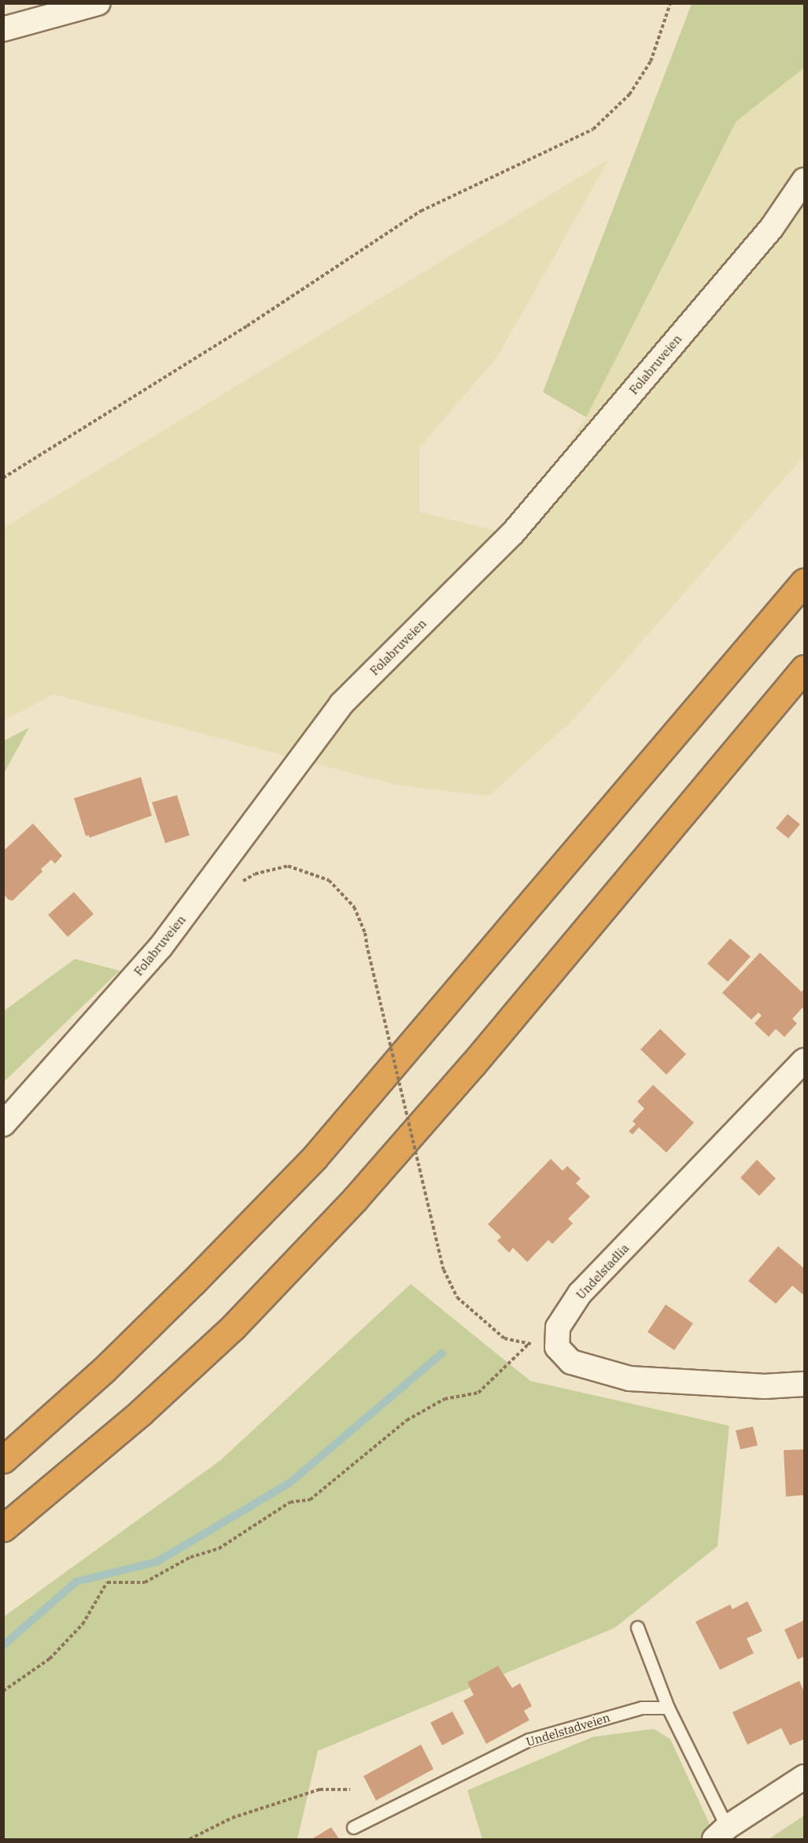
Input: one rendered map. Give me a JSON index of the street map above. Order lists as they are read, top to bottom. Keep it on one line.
{"streets":{"street":["Folabruveien","Undelstadlia"],"lane":["Undelstadveien"]}}
